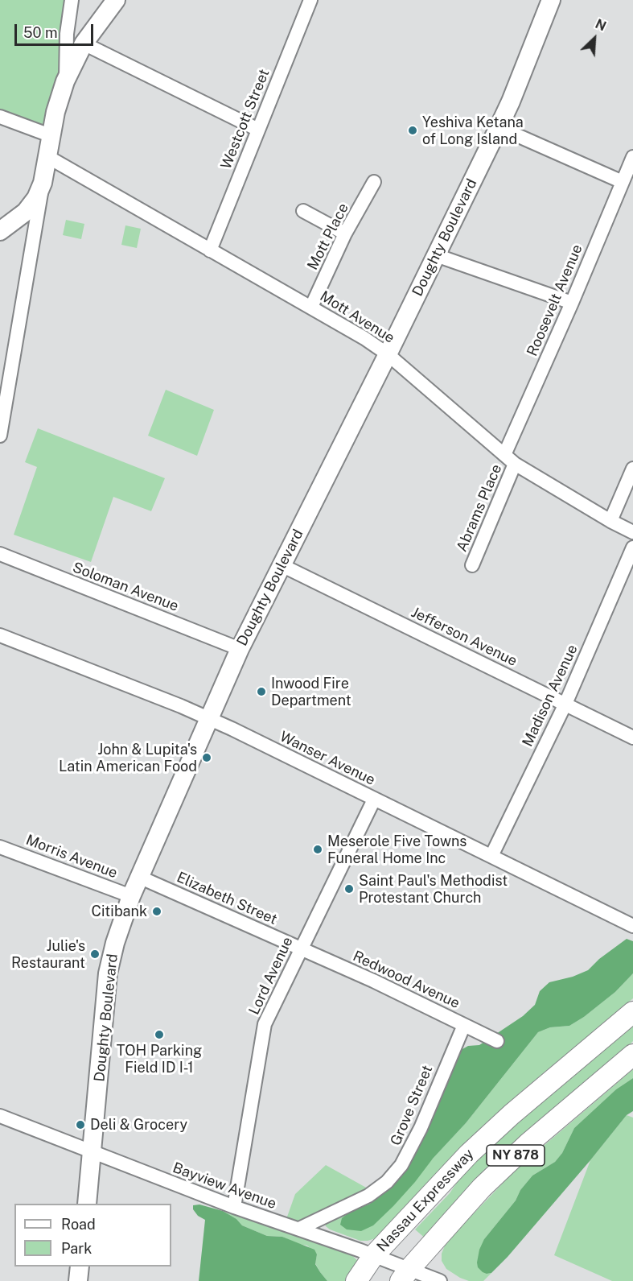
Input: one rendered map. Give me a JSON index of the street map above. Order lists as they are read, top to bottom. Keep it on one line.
{"streets":{"highway":["NY 878","Nassau Expressway"],"main road":["Doughty Boulevard"],"street":["Westcott Street","Mott Place","Roosevelt Avenue","Mott Avenue","Abrams Place","Soloman Avenue","Jefferson Avenue","Madison Avenue","Wanser Avenue","Morris Avenue","Elizabeth Street","Lord Avenue","Redwood Avenue","Grove Street","Bayview Avenue"]},"crossings":[["Westcott Street","Mott Avenue"],["Mott Place","Mott Avenue"],["Doughty Boulevard","Mott Avenue"],["Doughty Boulevard","Soloman Avenue"],["Doughty Boulevard","Jefferson Avenue"],["Doughty Boulevard","Wanser Avenue"],["Doughty Boulevard","Morris Avenue"],["Doughty Boulevard","Elizabeth Street"],["Doughty Boulevard","Bayview Avenue"],["Roosevelt Avenue","Mott Avenue"],["Roosevelt Avenue","Abrams Place"],["Mott Avenue","Abrams Place"],["Jefferson Avenue","Madison Avenue"],["Madison Avenue","Wanser Avenue"],["Wanser Avenue","Lord Avenue"],["Elizabeth Street","Lord Avenue"],["Elizabeth Street","Redwood Avenue"],["Lord Avenue","Redwood Avenue"],["Lord Avenue","Bayview Avenue"],["Redwood Avenue","Grove Street"],["Grove Street","Bayview Avenue"],["NY 878","Bayview Avenue"],["Bayview Avenue","Nassau Expressway"]],"places":["Yeshiva Ketana of Long Island","Inwood Fire Department","John & Lupita's Latin American Food","Meserole Five Towns Funeral Home Inc","Saint Paul's Methodist Protestant Church","Citibank","Julie's Restaurant","TOH Parking Field ID I-1","Deli & Grocery"],"legend":["Road","Park"],"scale_bar":"50 m","north":"top right"}
